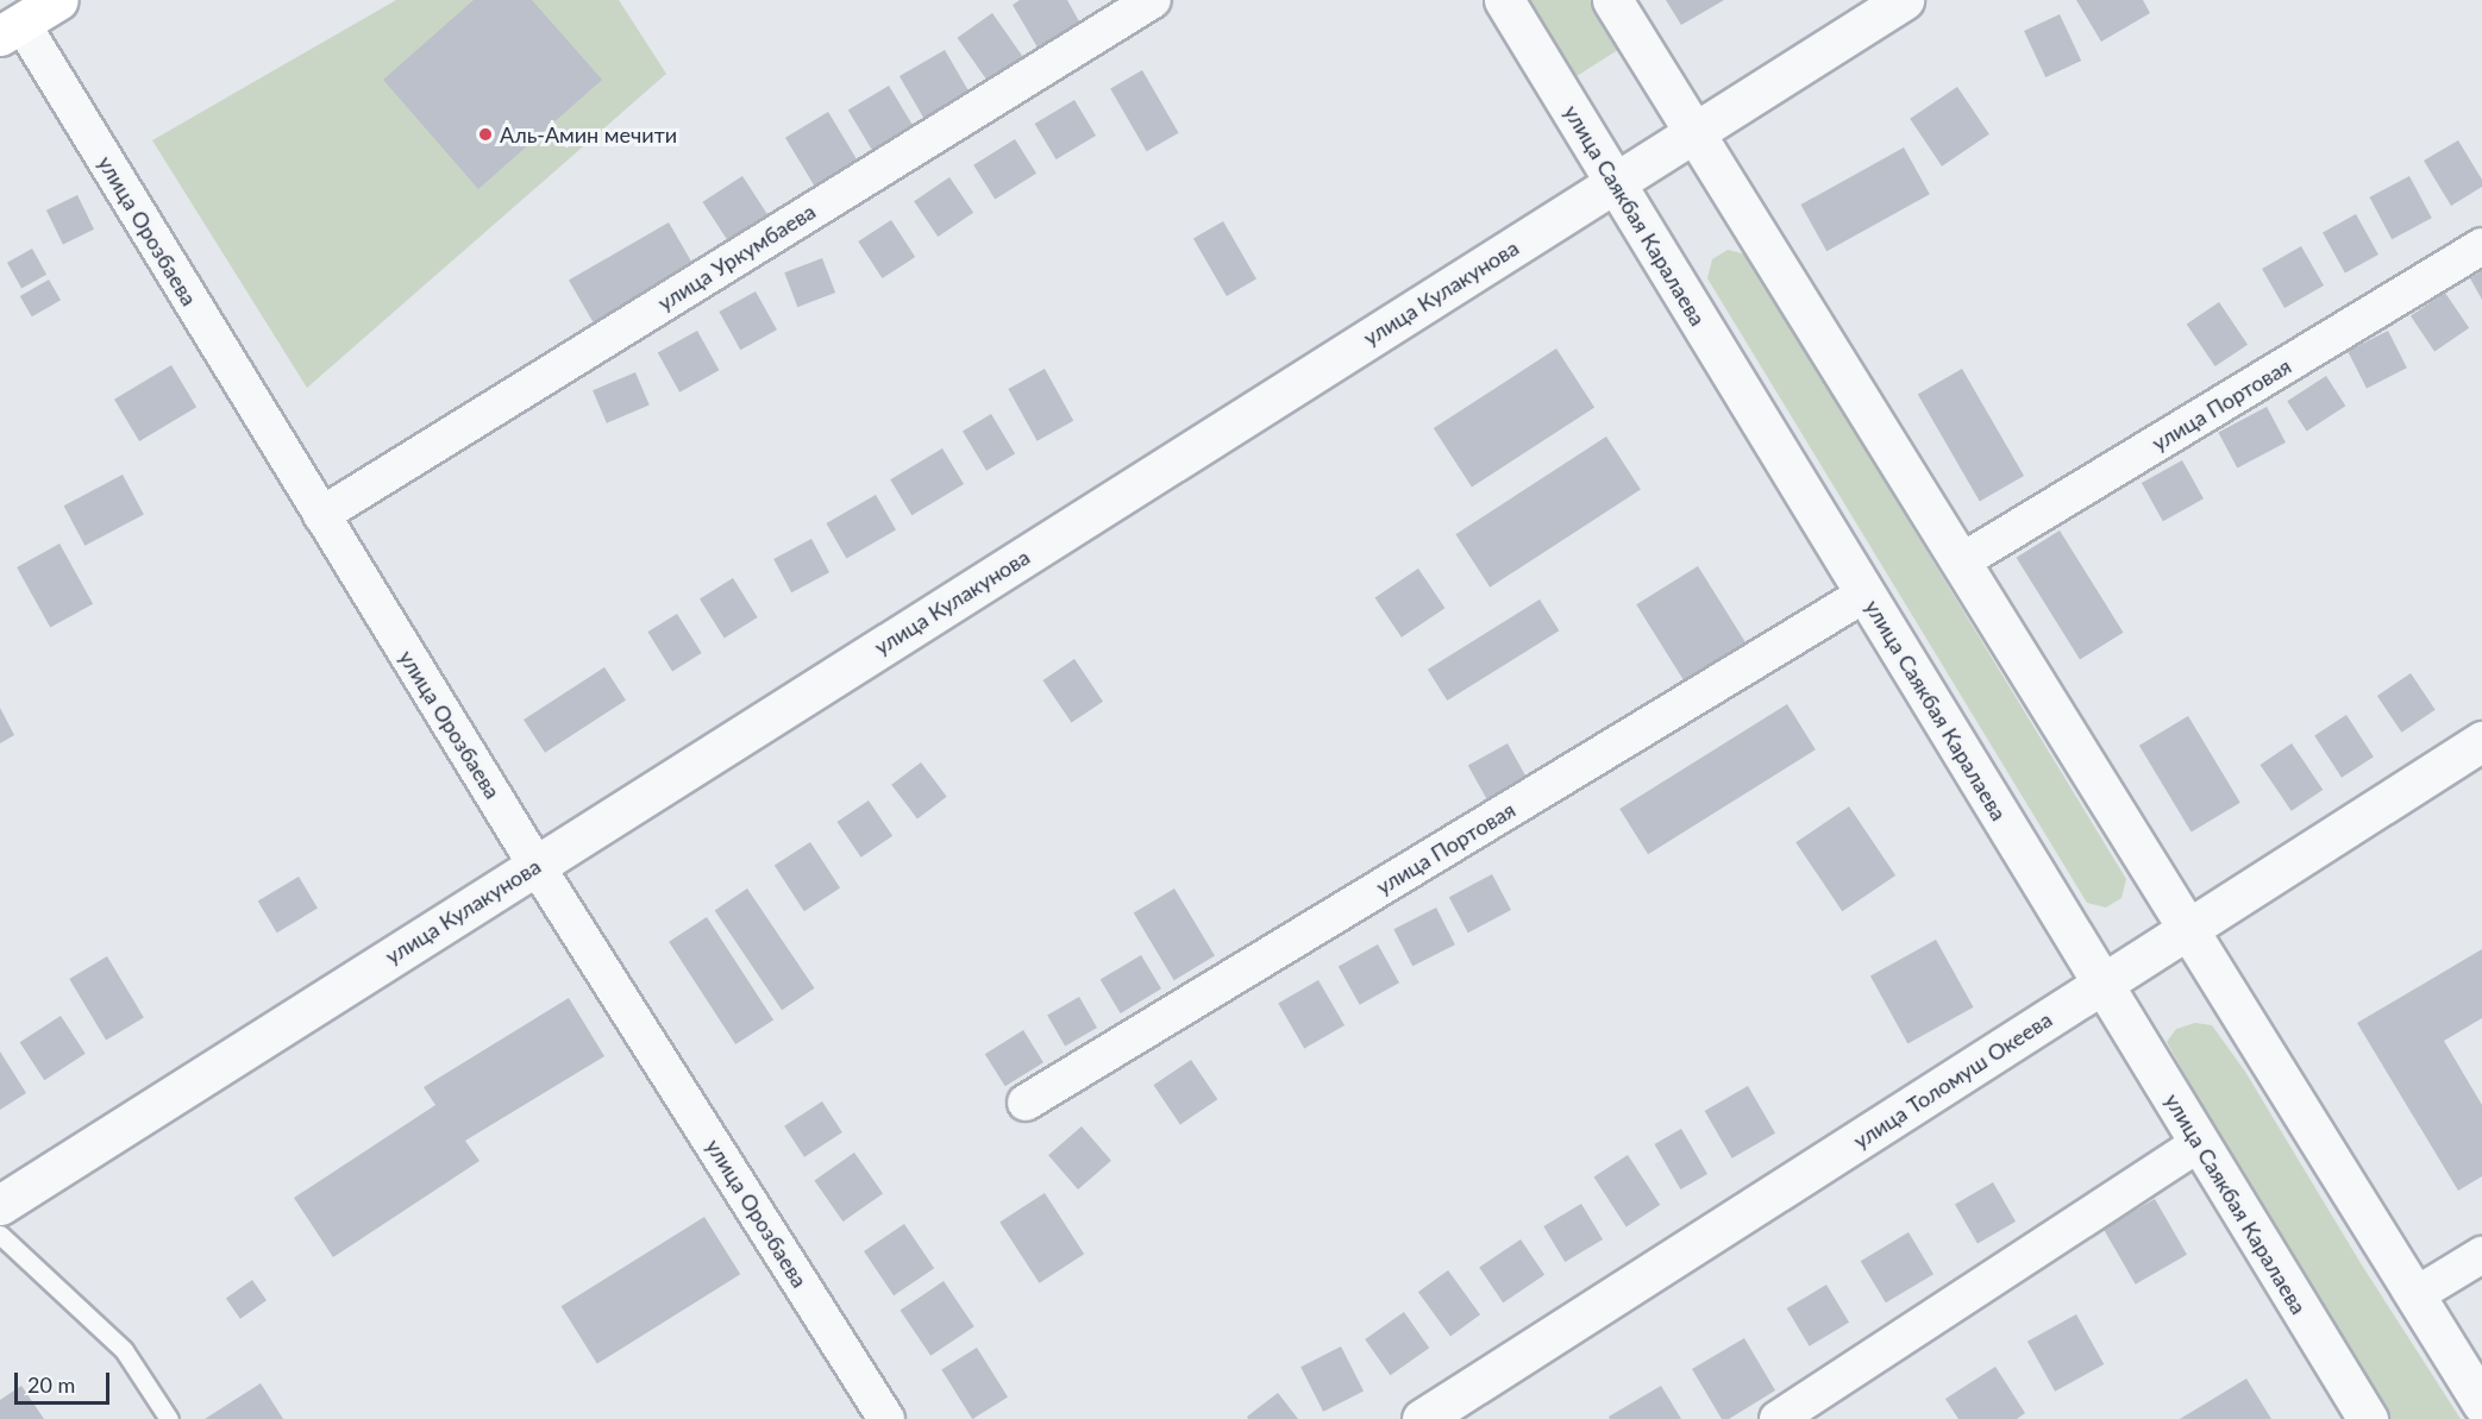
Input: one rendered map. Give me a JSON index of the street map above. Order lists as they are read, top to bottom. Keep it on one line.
{"streets":{"street":["улица Саякбая Каралаева","улица Орозбаева","улица Уркумбаева","улица Кулакунова","улица Портовая","улица Толомуш Океева"]},"crossings":[["улица Саякбая Каралаева","улица Кулакунова"],["улица Саякбая Каралаева","улица Портовая"],["улица Саякбая Каралаева","улица Толомуш Океева"],["улица Орозбаева","улица Уркумбаева"],["улица Орозбаева","улица Кулакунова"]],"places":["Аль-Амин мечити"],"scale_bar":"20 m"}
